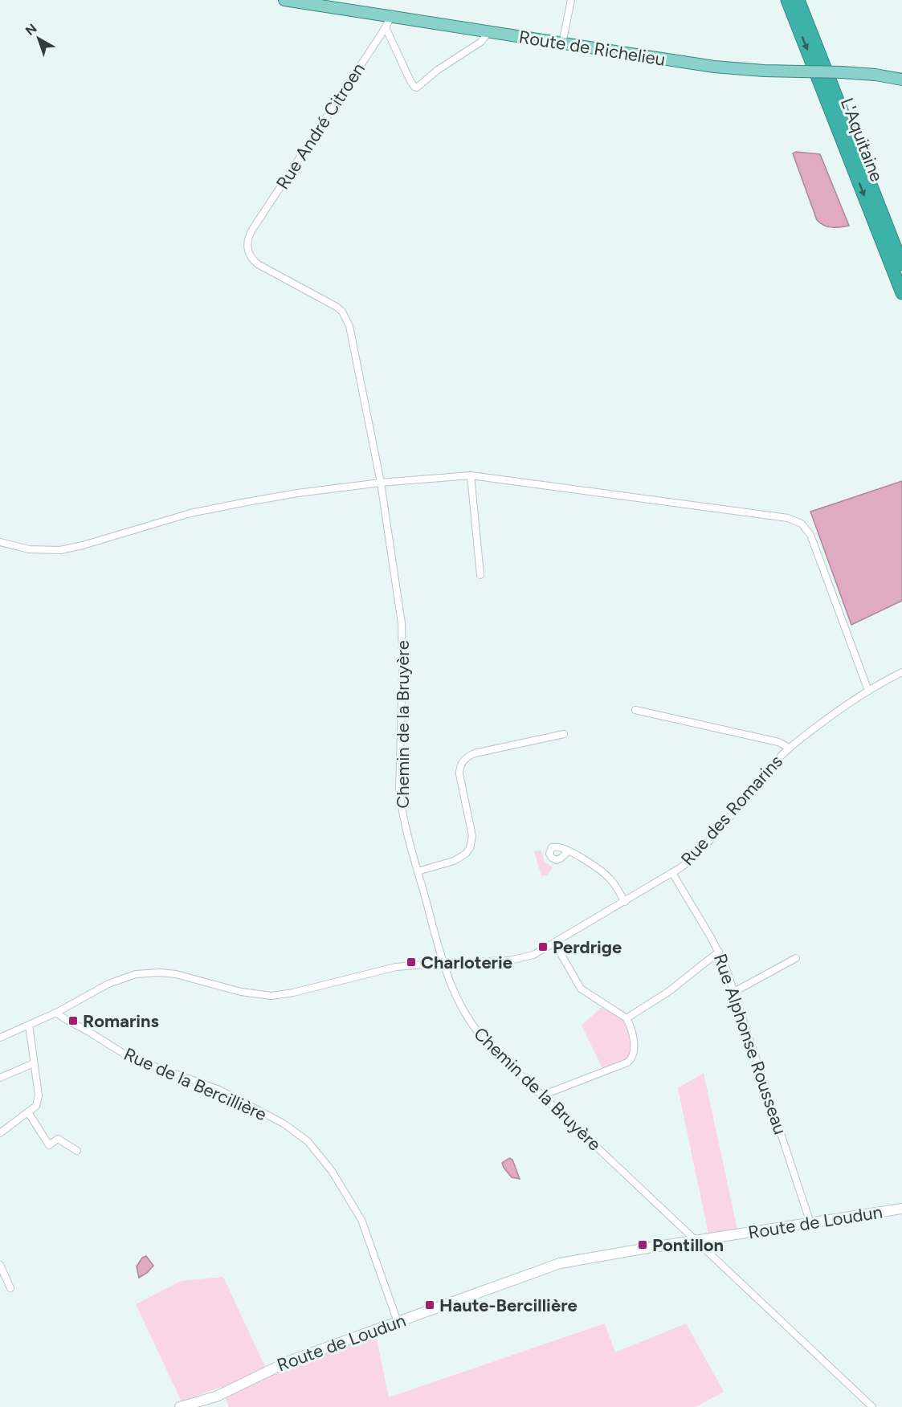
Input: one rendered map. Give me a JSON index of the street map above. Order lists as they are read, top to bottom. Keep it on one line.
{"streets":{"highway":["L'Aquitaine"],"main road":["Route de Richelieu","Route de Loudun"],"street":["Rue André Citroen","Chemin de la Bruyère","Rue des Romarins","Rue Alphonse Rousseau","Rue de la Bercillière"]},"crossings":[["Route de Richelieu","Rue André Citroen"],["Rue André Citroen","Chemin de la Bruyère"],["Chemin de la Bruyère","Rue des Romarins"],["Chemin de la Bruyère","Route de Loudun"],["Rue des Romarins","Rue Alphonse Rousseau"],["Rue des Romarins","Rue de la Bercillière"],["Rue Alphonse Rousseau","Route de Loudun"],["Rue de la Bercillière","Route de Loudun"]],"places":{"transit":["Perdrige","Charloterie","Romarins","Pontillon","Haute-Bercillière"]},"north":"top left"}
